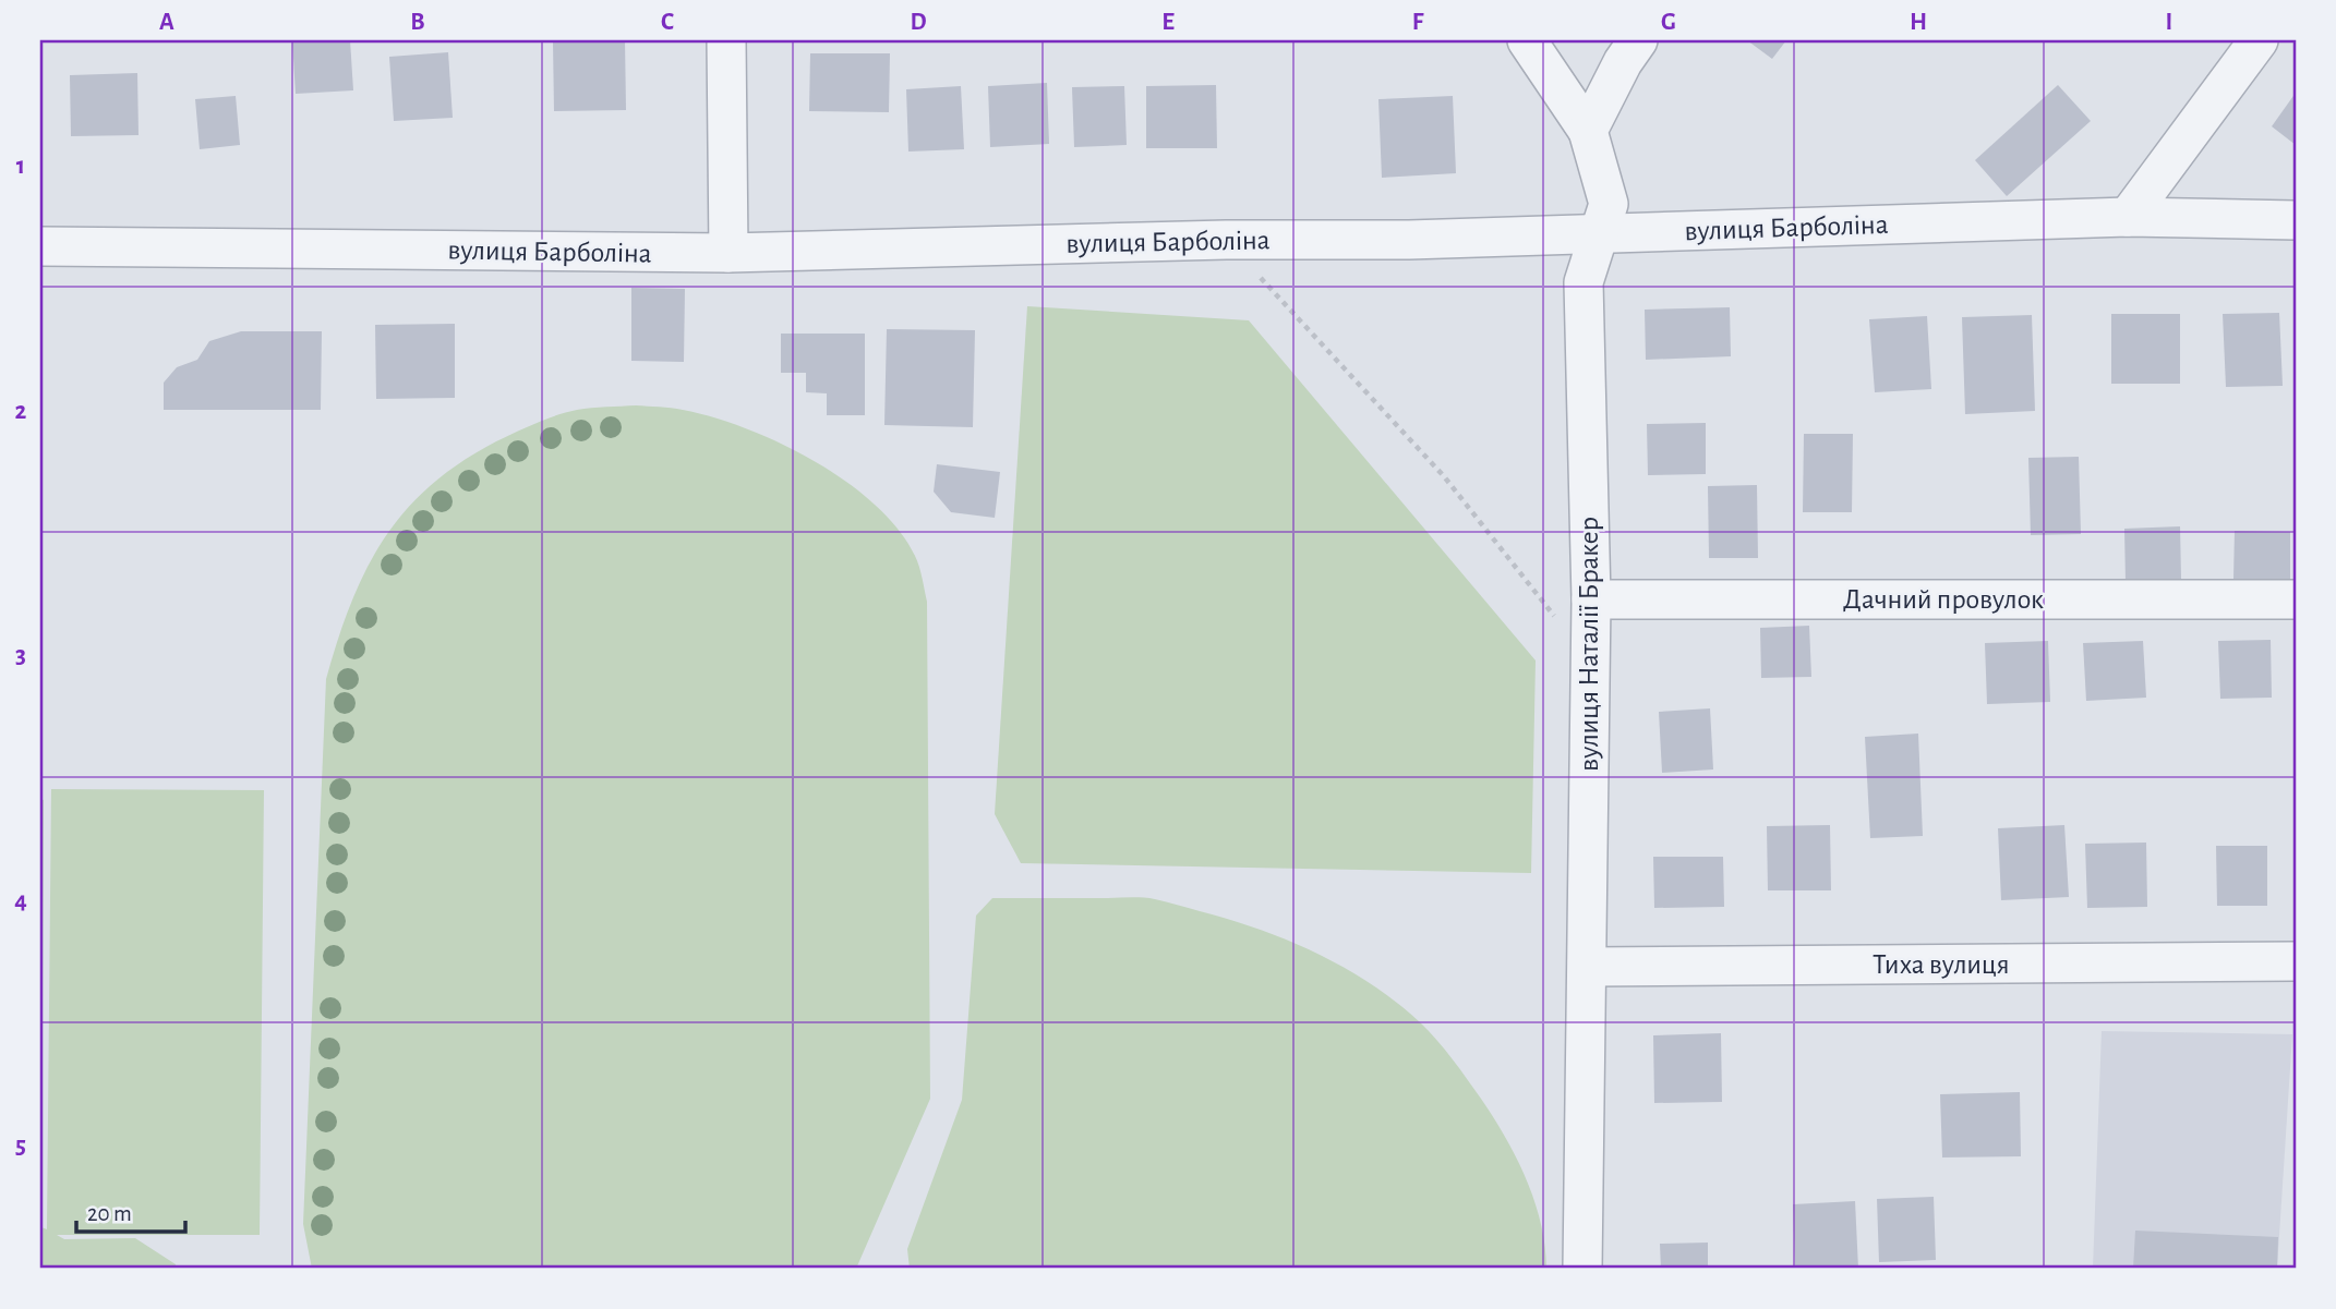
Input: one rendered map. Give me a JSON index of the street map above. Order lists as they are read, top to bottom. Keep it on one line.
{"streets":{"street":["вулиця Барболіна","Дачний провулок","вулиця Наталії Бракер","Тиха вулиця"]},"crossings":[["вулиця Барболіна","вулиця Наталії Бракер"],["Дачний провулок","вулиця Наталії Бракер"],["вулиця Наталії Бракер","Тиха вулиця"]],"scale_bar":"20 m","grid":{"columns":["A","B","C","D","E","F","G","H","I"],"rows":["1","2","3","4","5"]}}
